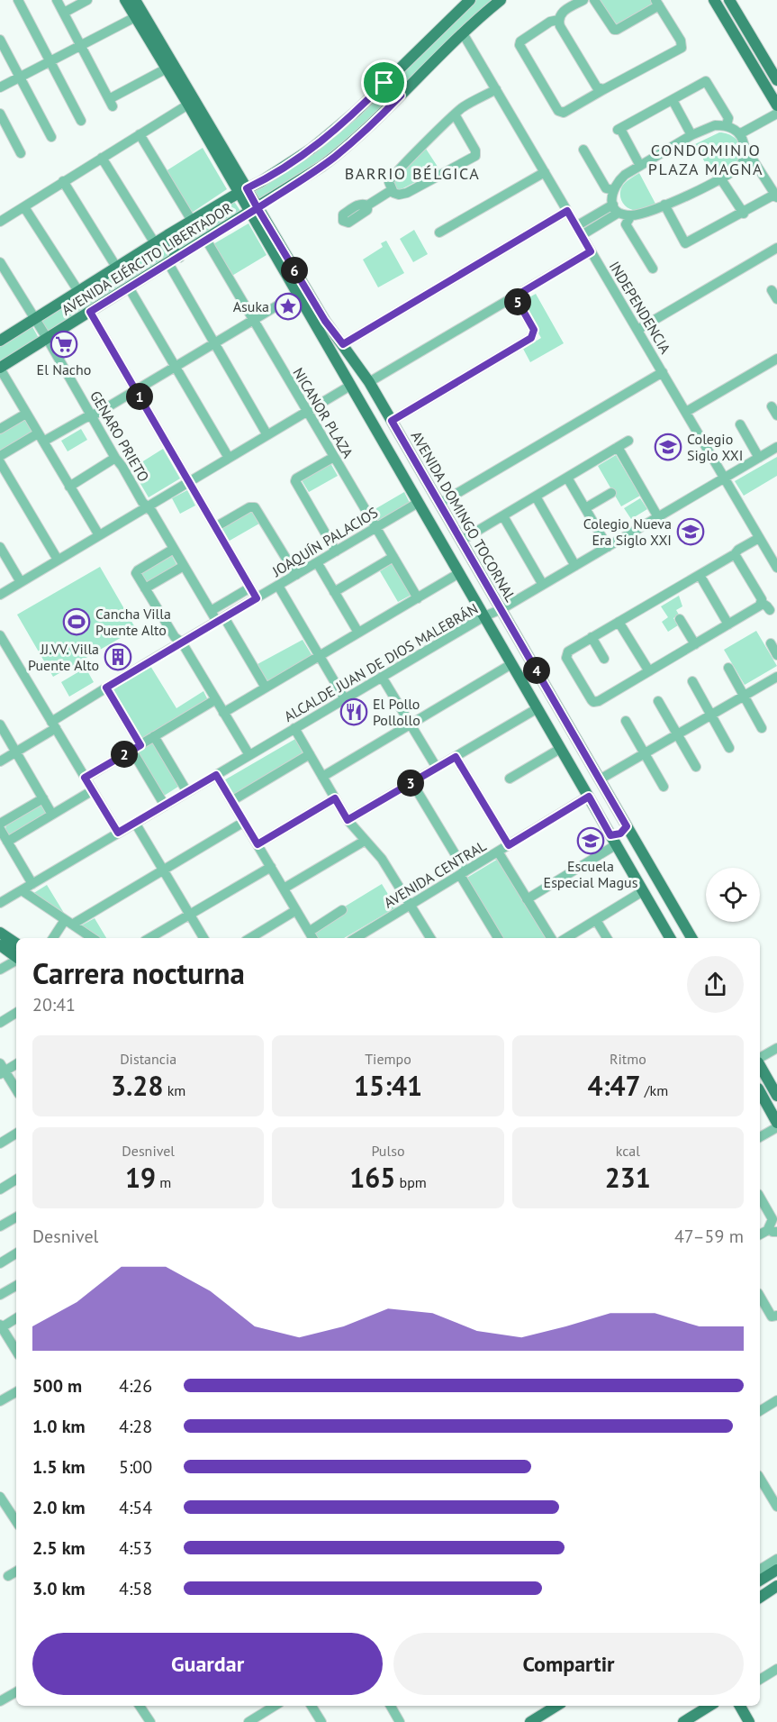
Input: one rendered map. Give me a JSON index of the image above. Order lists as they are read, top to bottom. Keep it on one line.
{"streets":{"main road":["AVENIDA EJÉRCITO LIBERTADOR","AVENIDA DOMINGO TOCORNAL"],"street":["INDEPENDENCIA","NICANOR PLAZA","GENARO PRIETO","JOAQUÍN PALACIOS","ALCALDE JUAN DE DIOS MALEBRÁN","AVENIDA CENTRAL"]},"crossings":[["AVENIDA EJÉRCITO LIBERTADOR","INDEPENDENCIA"],["AVENIDA EJÉRCITO LIBERTADOR","NICANOR PLAZA"],["AVENIDA EJÉRCITO LIBERTADOR","GENARO PRIETO"],["AVENIDA EJÉRCITO LIBERTADOR","AVENIDA DOMINGO TOCORNAL"],["INDEPENDENCIA","ALCALDE JUAN DE DIOS MALEBRÁN"],["NICANOR PLAZA","JOAQUÍN PALACIOS"],["GENARO PRIETO","JOAQUÍN PALACIOS"],["AVENIDA DOMINGO TOCORNAL","JOAQUÍN PALACIOS"],["AVENIDA DOMINGO TOCORNAL","ALCALDE JUAN DE DIOS MALEBRÁN"],["AVENIDA DOMINGO TOCORNAL","AVENIDA CENTRAL"]],"districts":["CONDOMINIO PLAZA MAGNA","BARRIO BÉLGICA"],"places":{"place":["Asuka"],"supermarket":["El Nacho"],"school or university":["Colegio Siglo XXI","Colegio Nueva Era Siglo XXI","Escuela Especial Magus"],"sports":["Cancha Villa Puente Alto"],"building":["JJ.VV. Villa Puente Alto"],"restaurant":["El Pollo Pollollo"]},"page":{"pins":["6","5","1","4","2","3"],"heading":["Carrera nocturna","20:41"],"stats":[["Distancia","3.28 km"],["Tiempo","15:41"],["Ritmo","4:47 /km"],["Desnivel","19 m"],["Pulso","165 bpm"],["kcal","231"]],"chart":["Desnivel","47–59 m"],"list":[{"name":"500 m","note":"4:26"},{"name":"1.0 km","note":"4:28"},{"name":"1.5 km","note":"5:00"},{"name":"2.0 km","note":"4:54"},{"name":"2.5 km","note":"4:53"},{"name":"3.0 km","note":"4:58"}],"buttons":["Guardar","Compartir"]}}
